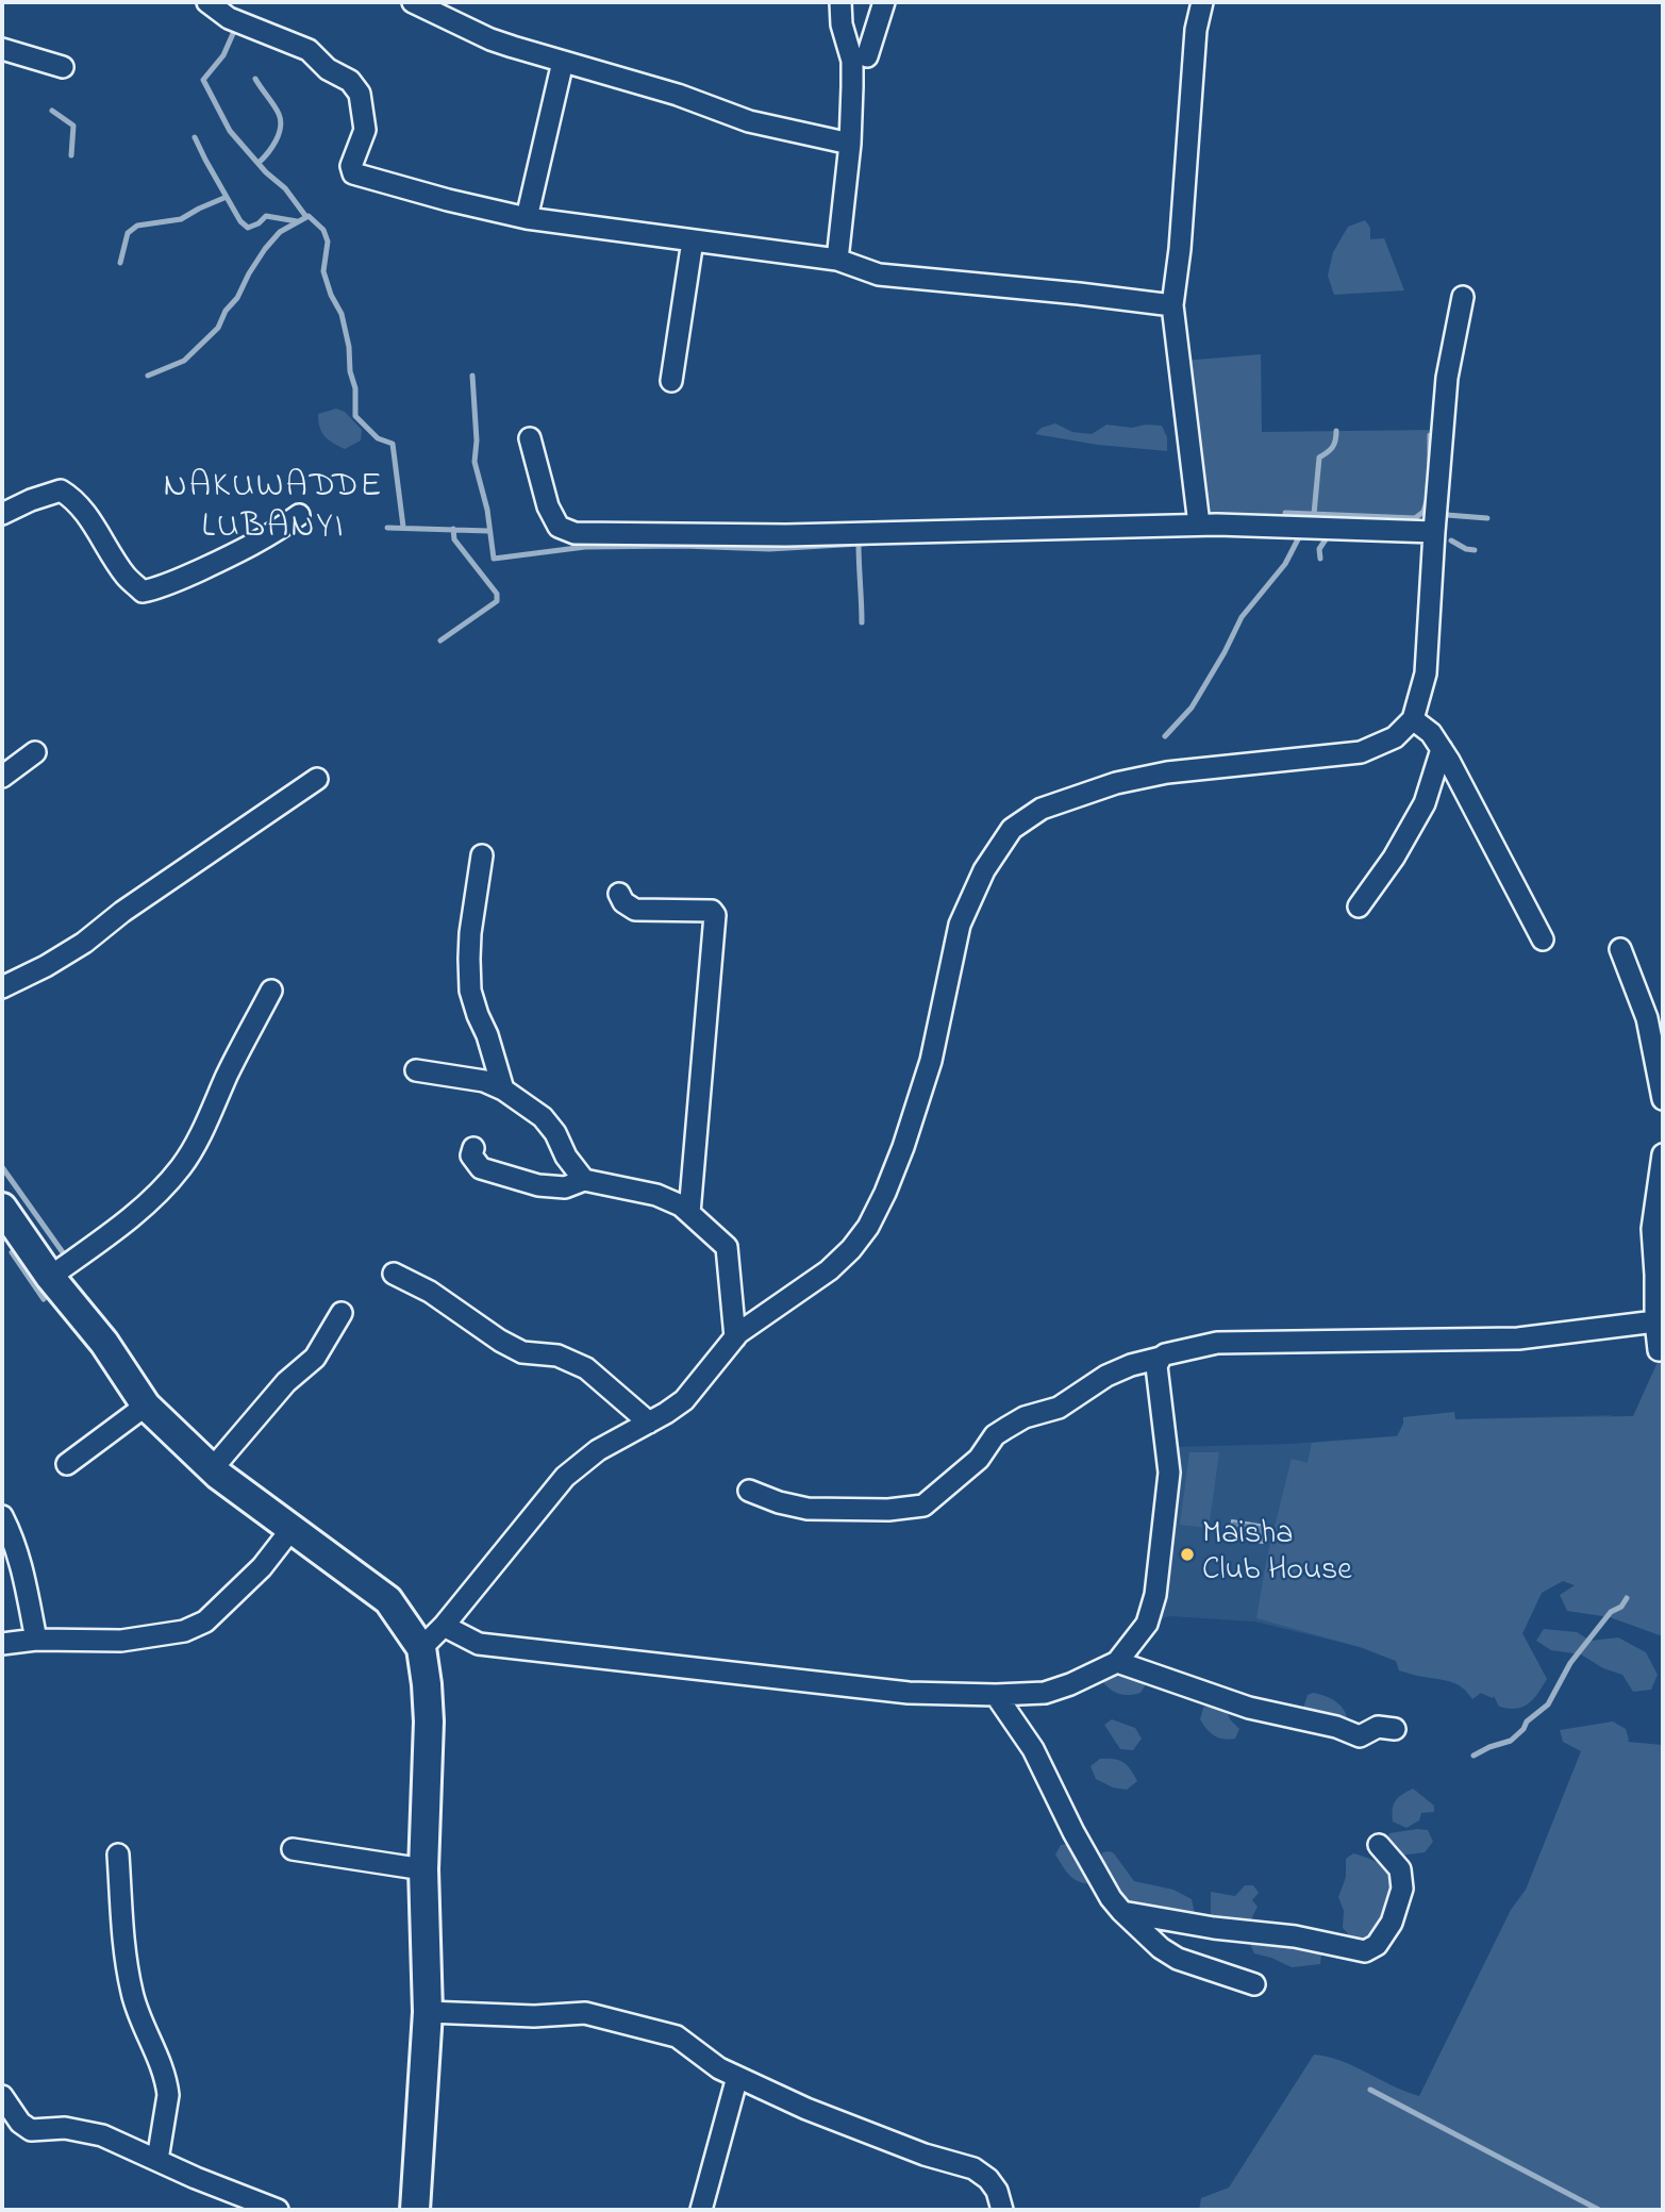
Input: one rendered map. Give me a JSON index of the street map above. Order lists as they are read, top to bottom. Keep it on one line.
{"districts":["NAKUWADDE LUBANYI"],"places":["Maisha Club House"]}
